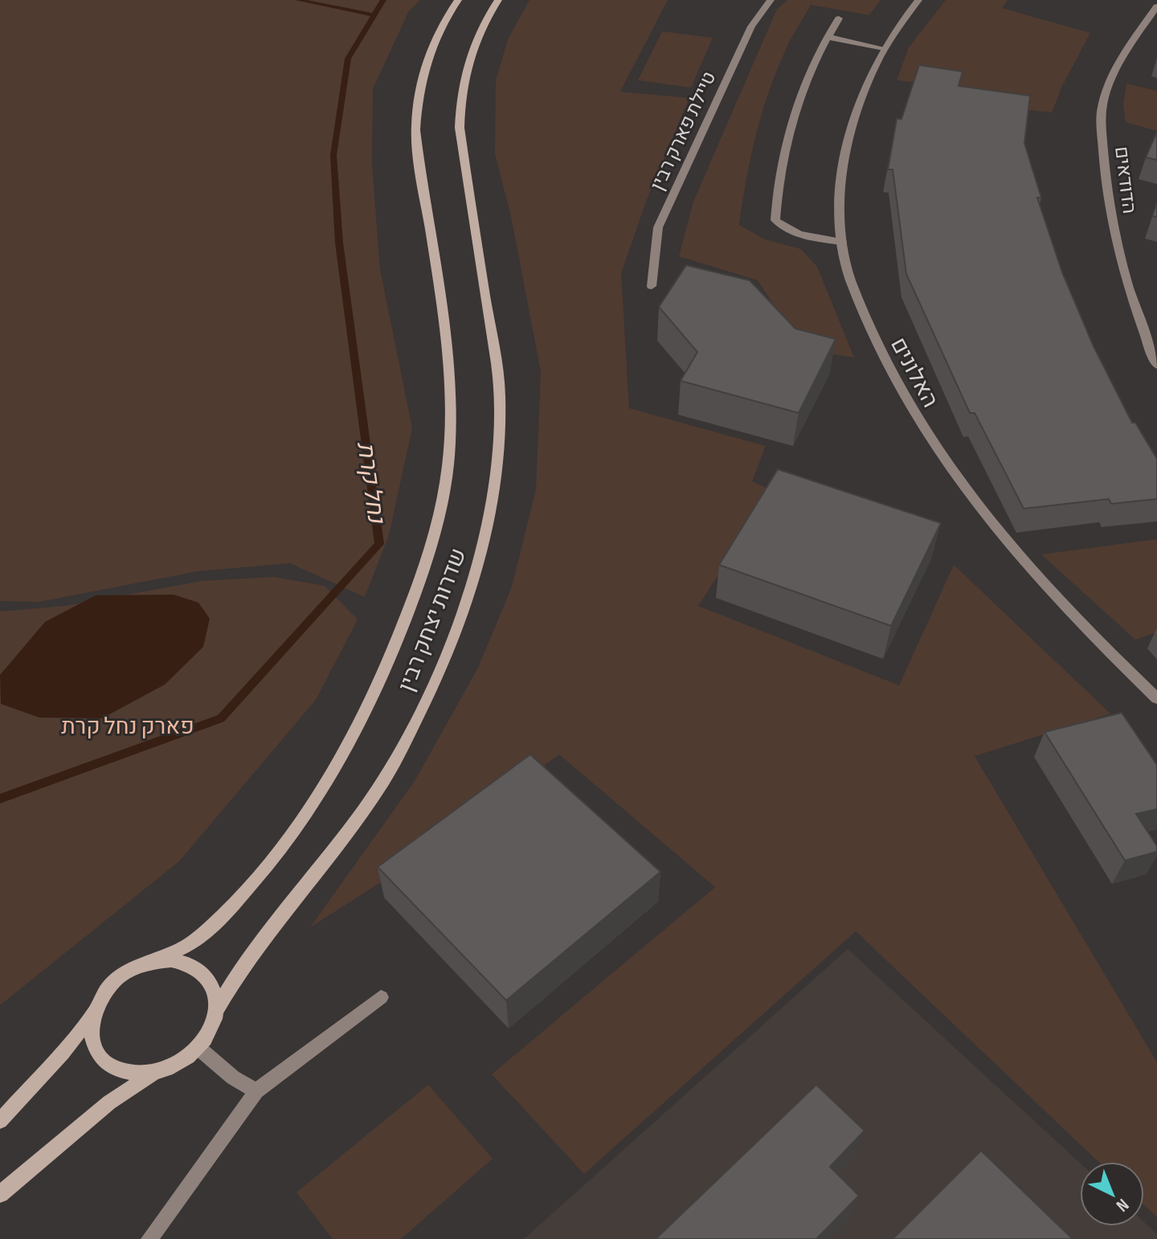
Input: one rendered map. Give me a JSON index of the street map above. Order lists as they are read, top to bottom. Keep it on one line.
{"streets":{"main road":["שדרות יצחק רבין"],"street":["טיילת פארק רבין","הדודאים","האלונים"]},"water":["נחל קרת"],"parks":["פארק נחל קרת"],"north":"bottom right"}
